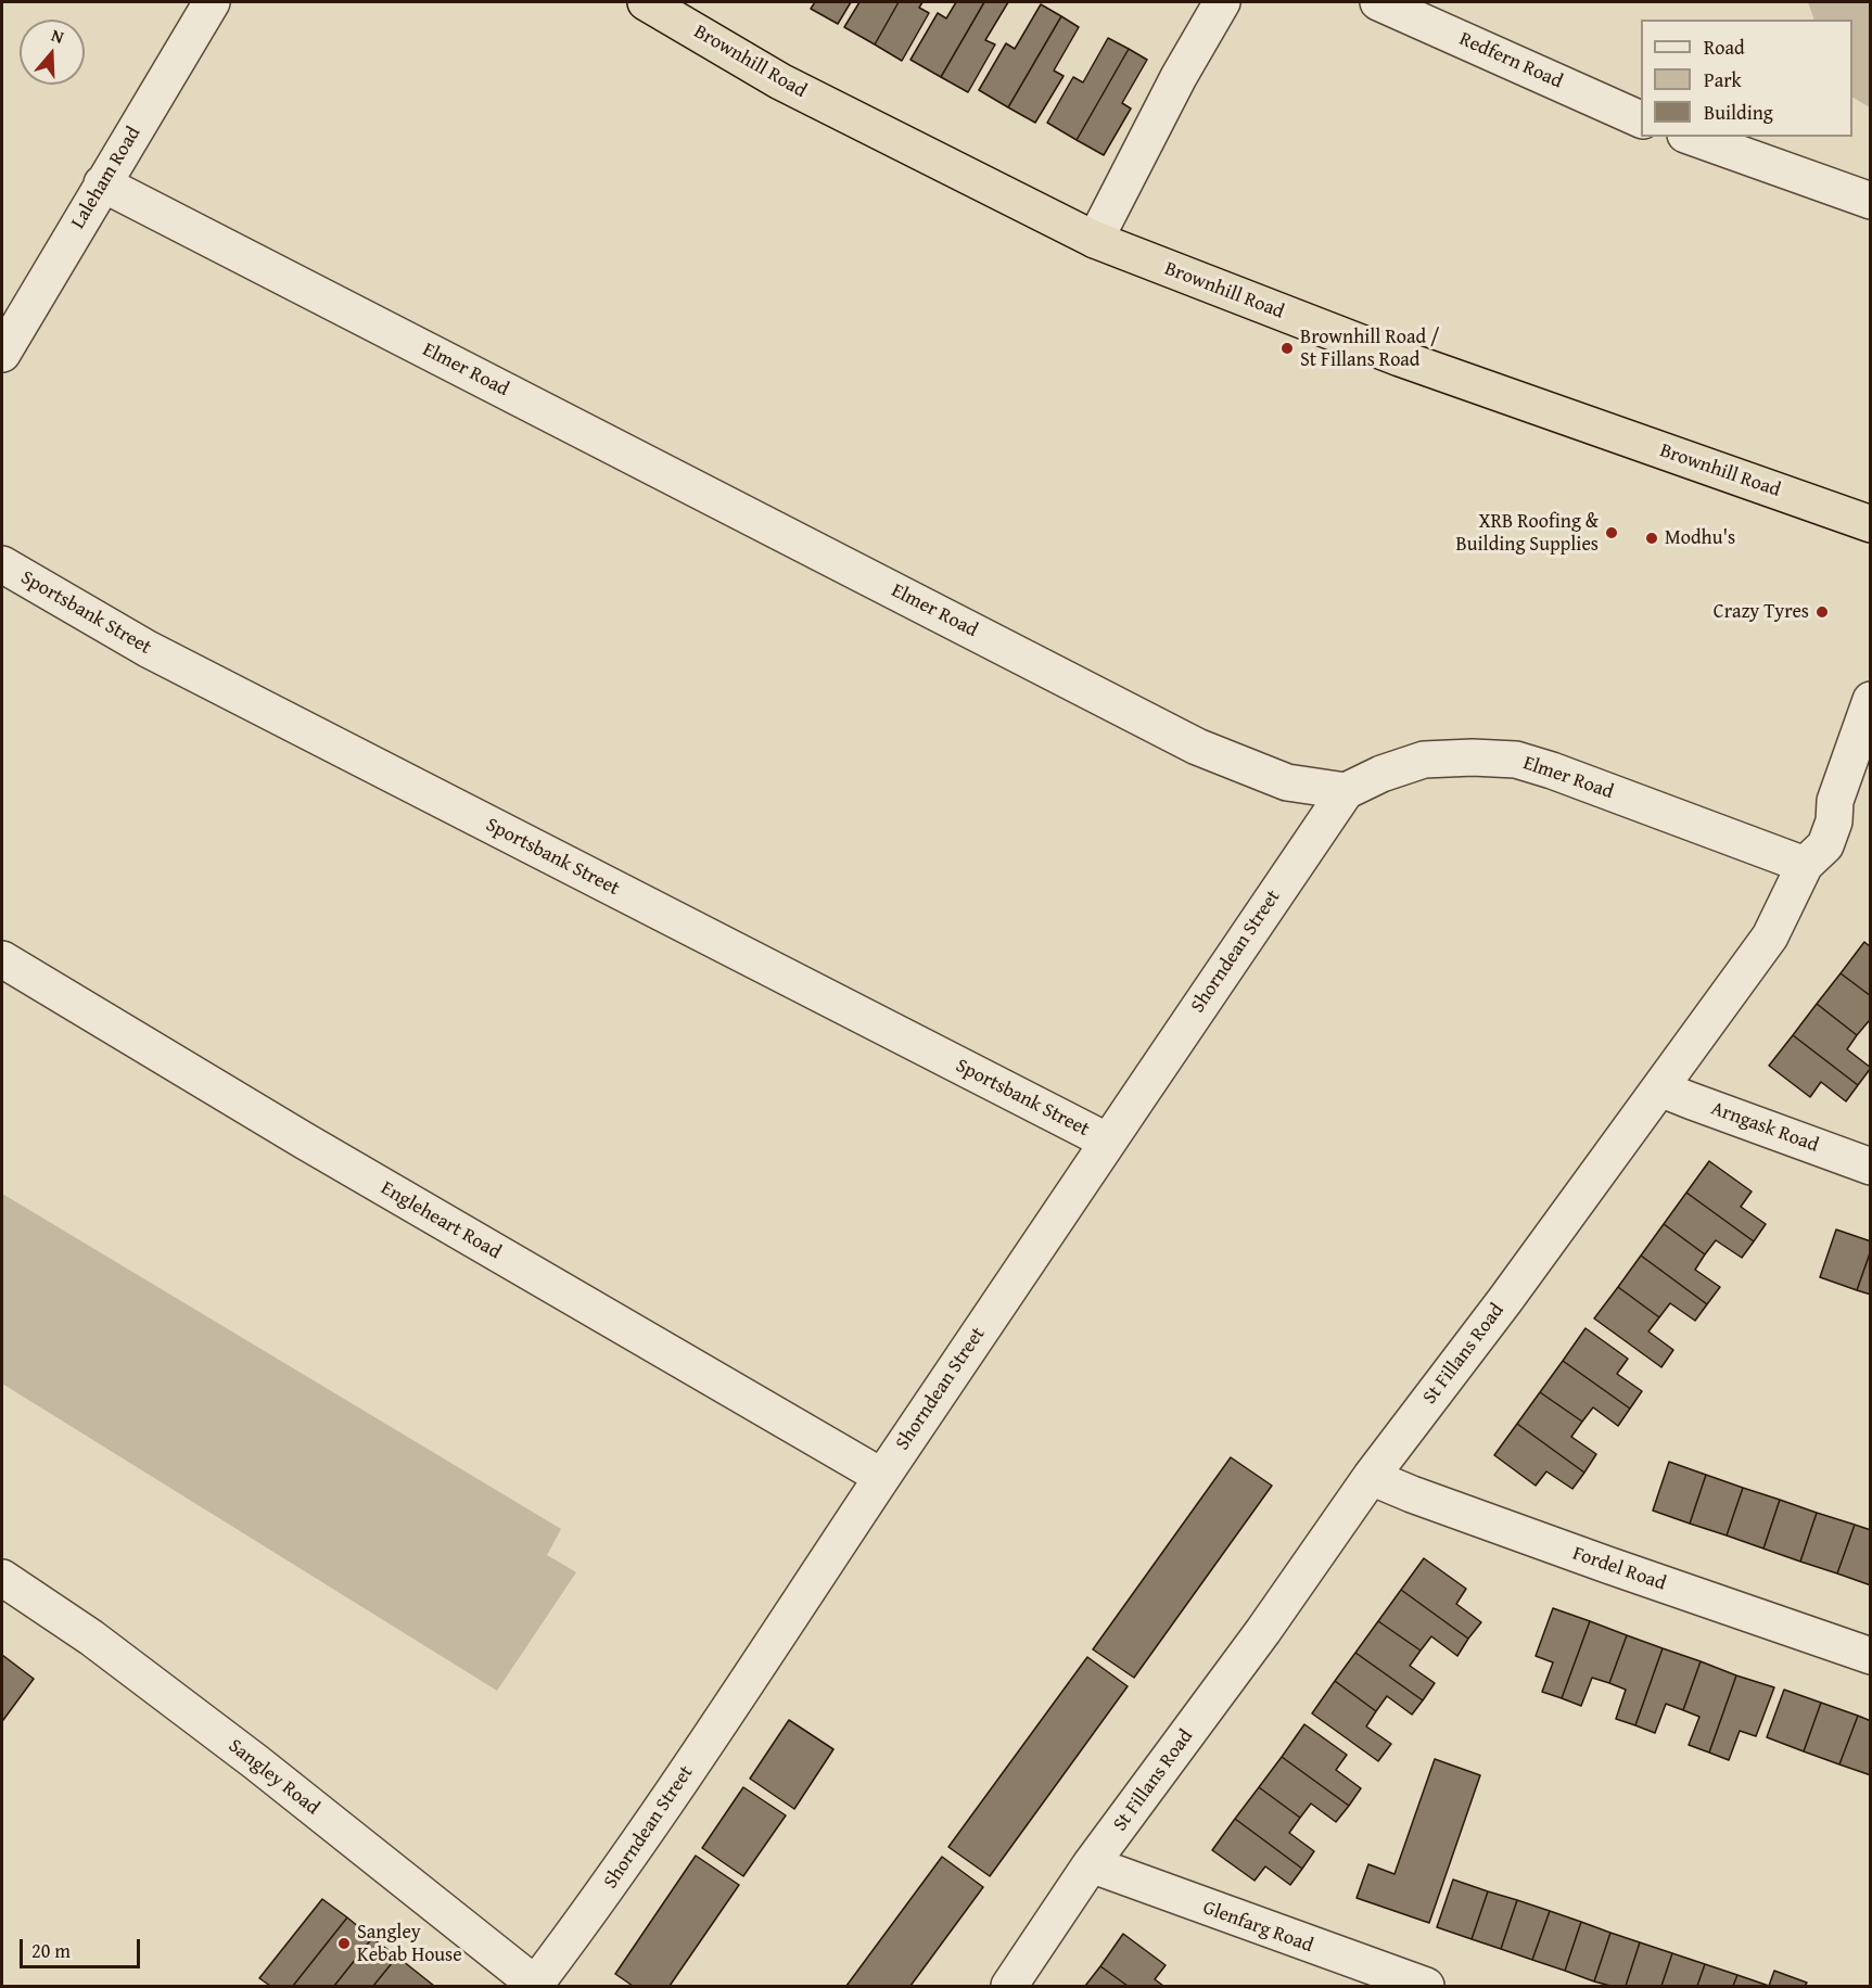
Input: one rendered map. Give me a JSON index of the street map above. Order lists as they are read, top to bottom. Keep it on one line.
{"streets":{"highway":["Brownhill Road"],"street":["Redfern Road","Laleham Road","Elmer Road","Sportsbank Street","Shorndean Street","Arngask Road","Engleheart Road","St Fillans Road","Fordel Road","Sangley Road","Glenfarg Road"]},"crossings":[["Laleham Road","Elmer Road"],["Elmer Road","Shorndean Street"],["Elmer Road","St Fillans Road"],["Sportsbank Street","Shorndean Street"],["Shorndean Street","Engleheart Road"],["Shorndean Street","Sangley Road"],["Arngask Road","St Fillans Road"],["St Fillans Road","Fordel Road"],["St Fillans Road","Glenfarg Road"]],"places":["Brownhill Road / St Fillans Road","XRB Roofing & Building Supplies","Modhu's","Crazy Tyres","Sangley Kebab House"],"legend":["Road","Park","Building"],"scale_bar":"20 m","north":"top"}
